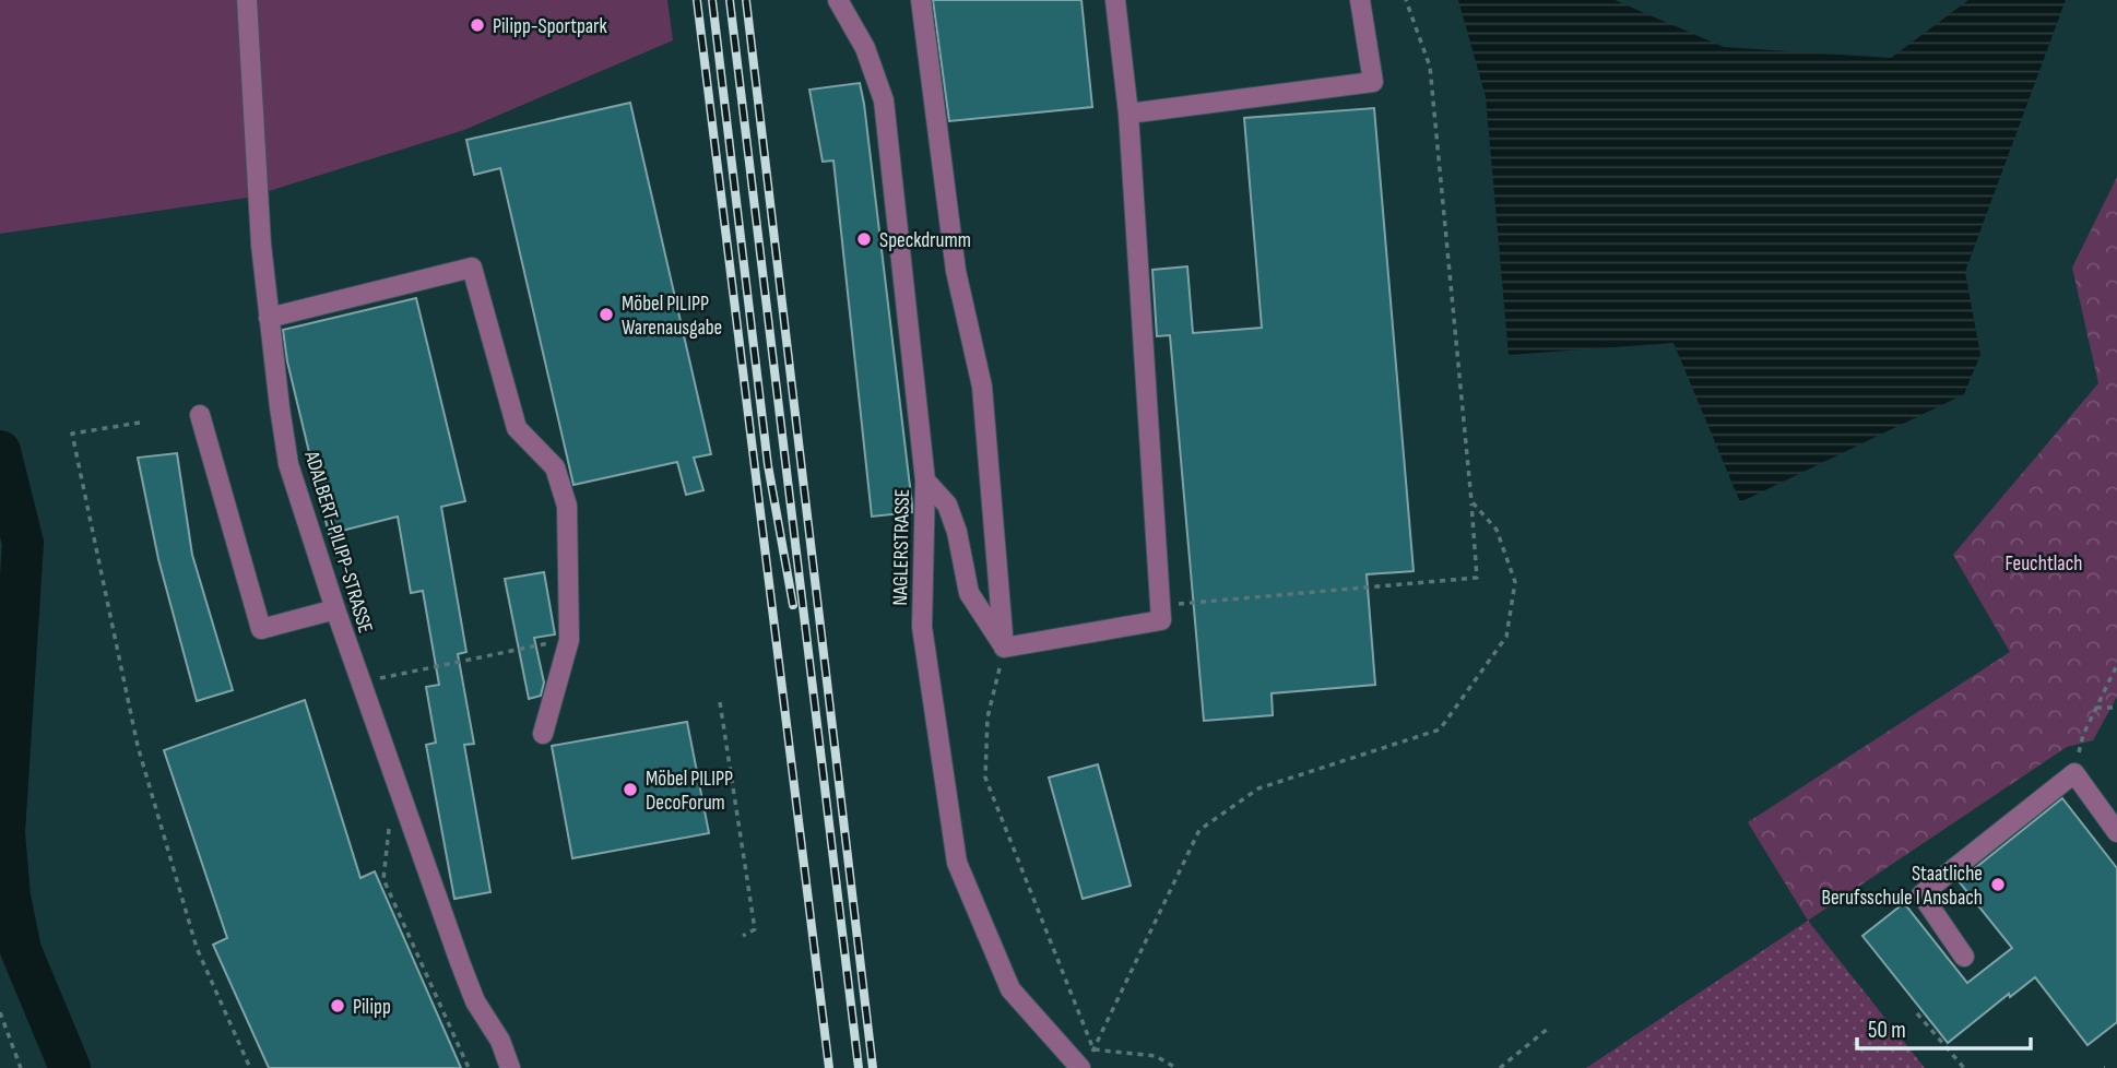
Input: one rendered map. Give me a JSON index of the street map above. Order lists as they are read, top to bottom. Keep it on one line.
{"streets":{"street":["ADALBERT-PILIPP-STRASSE","NAGLERSTRASSE"]},"parks":["Feuchtlach"],"places":["Pilipp-Sportpark","Speckdrumm","Möbel PILIPP Warenausgabe","Möbel PILIPP DecoForum","Staatliche Berufsschule I Ansbach","Pilipp"],"scale_bar":"50 m"}
